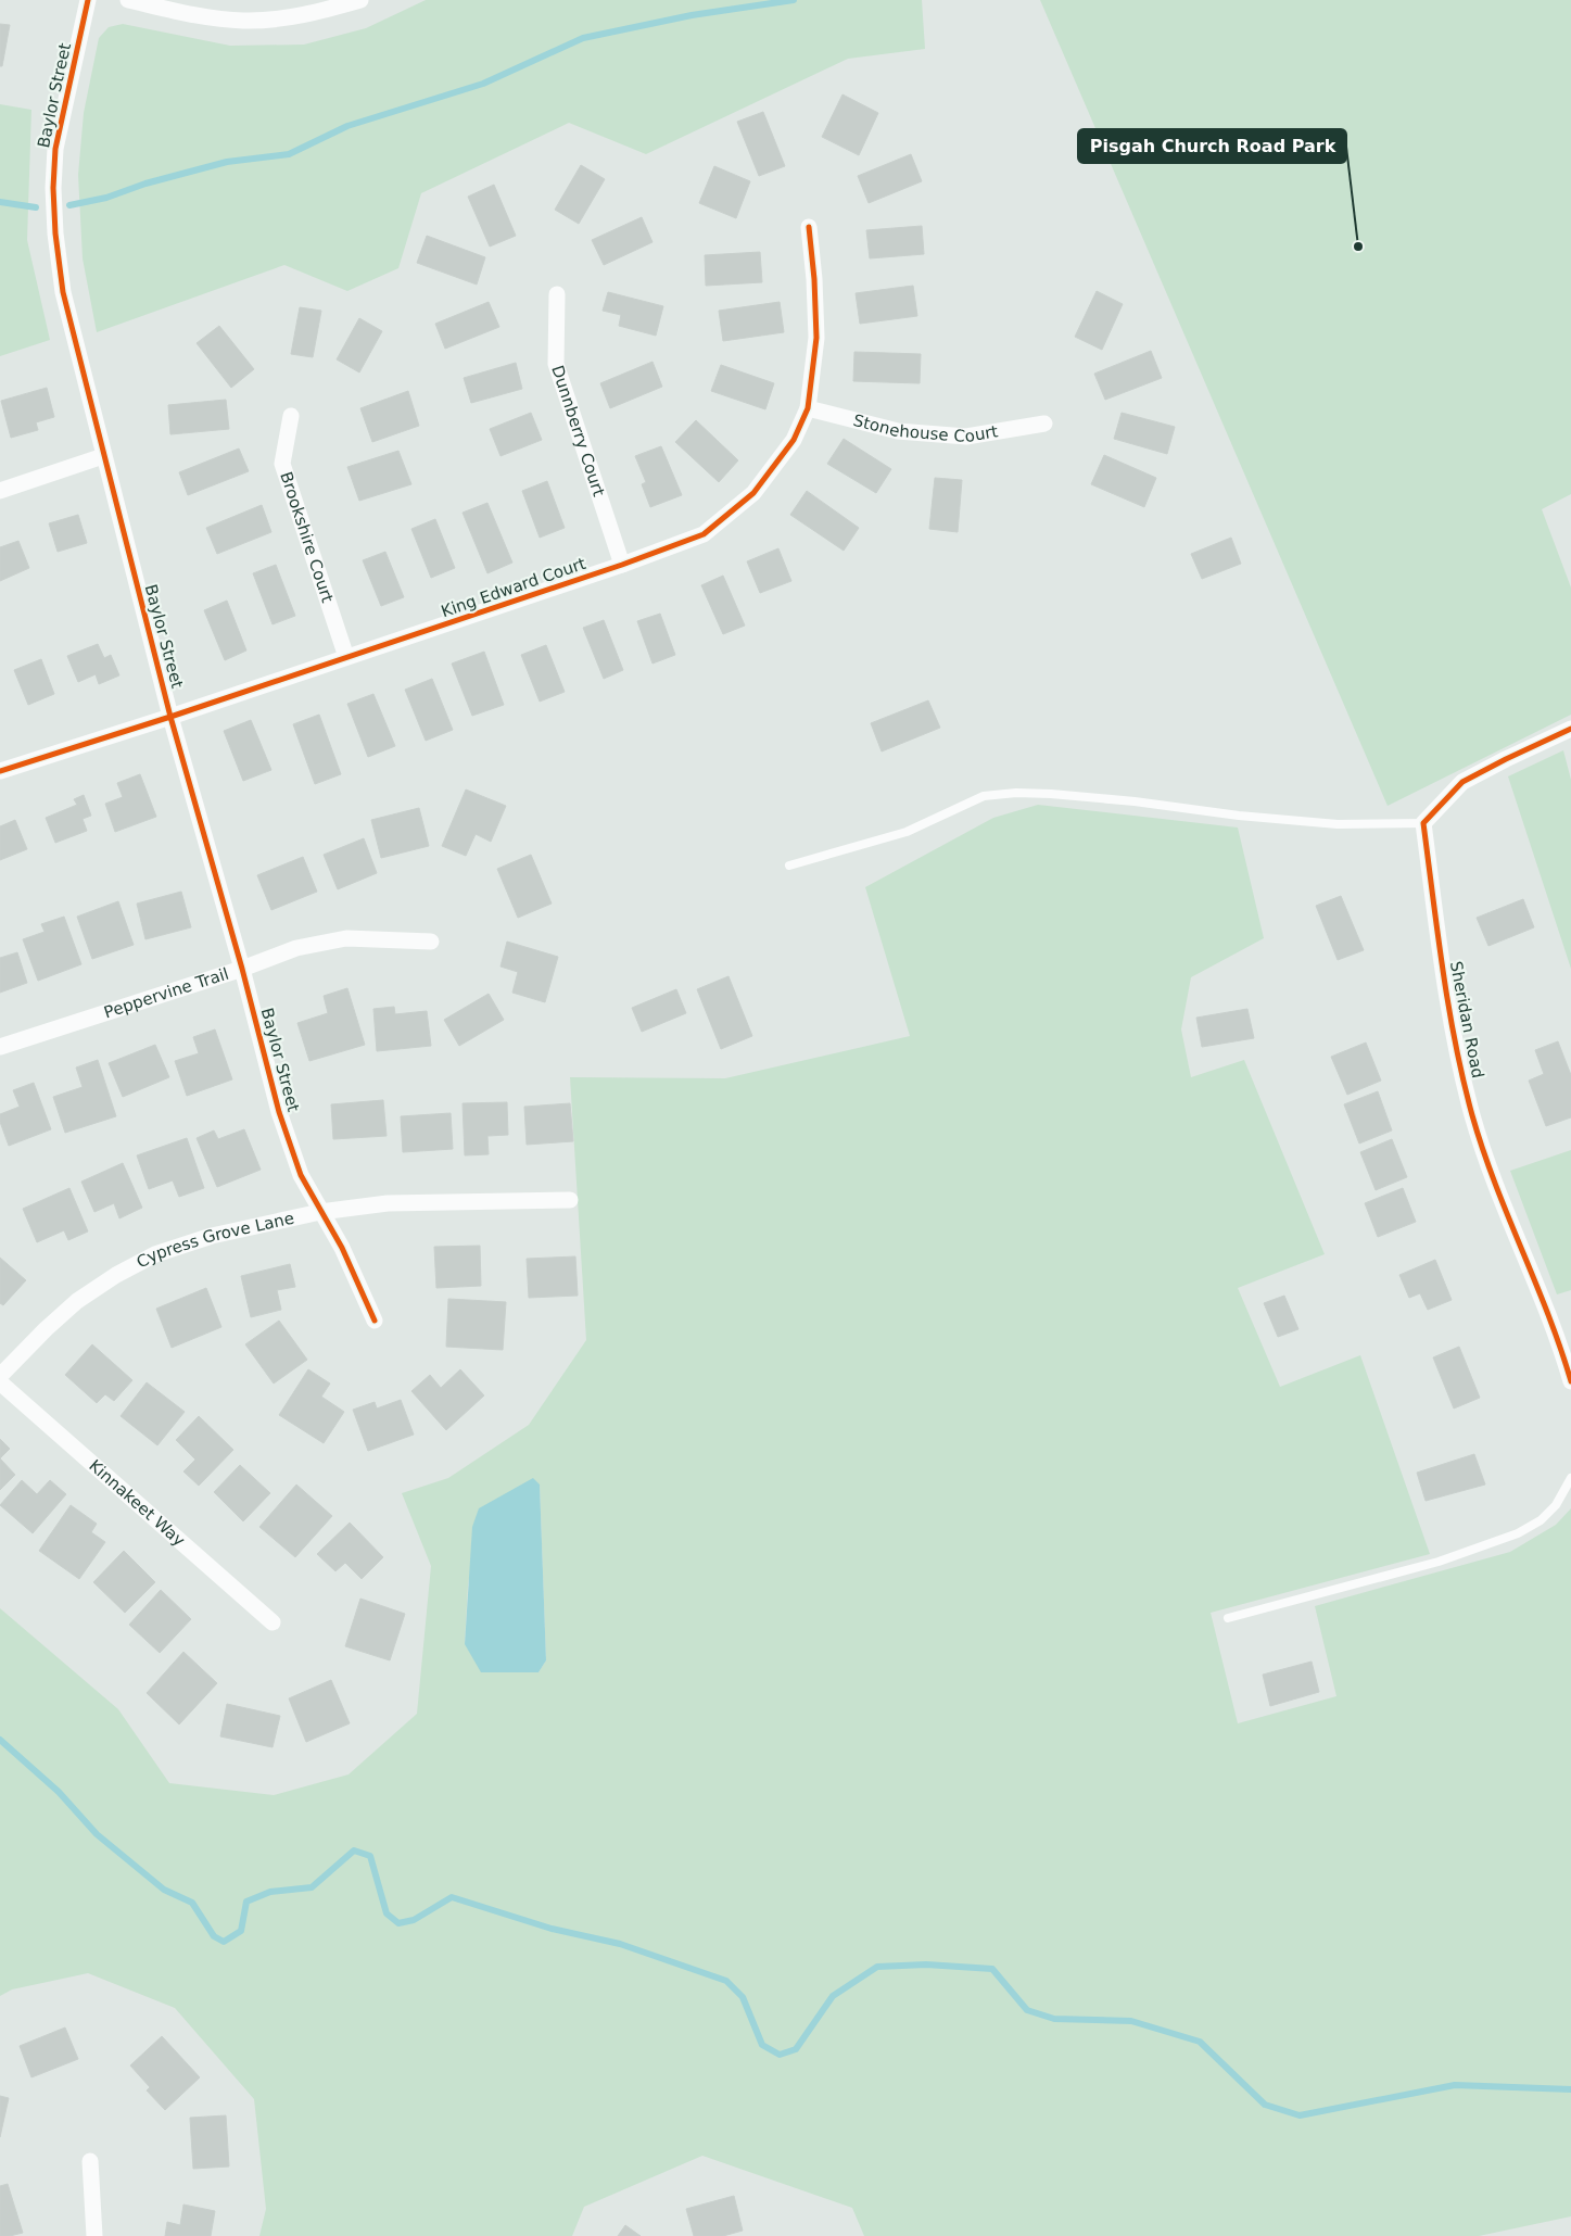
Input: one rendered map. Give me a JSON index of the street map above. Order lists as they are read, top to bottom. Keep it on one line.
{"streets":{"street":["Baylor Street","Stonehouse Court","Dunnberry Court","Brookshire Court","King Edward Court","Peppervine Trail","Sheridan Road","Cypress Grove Lane","Kinnakeet Way"]},"crossings":[["Baylor Street","King Edward Court"],["Baylor Street","Peppervine Trail"],["Baylor Street","Cypress Grove Lane"],["Stonehouse Court","King Edward Court"],["Dunnberry Court","King Edward Court"],["Brookshire Court","King Edward Court"]],"places":["Pisgah Church Road Park"]}
